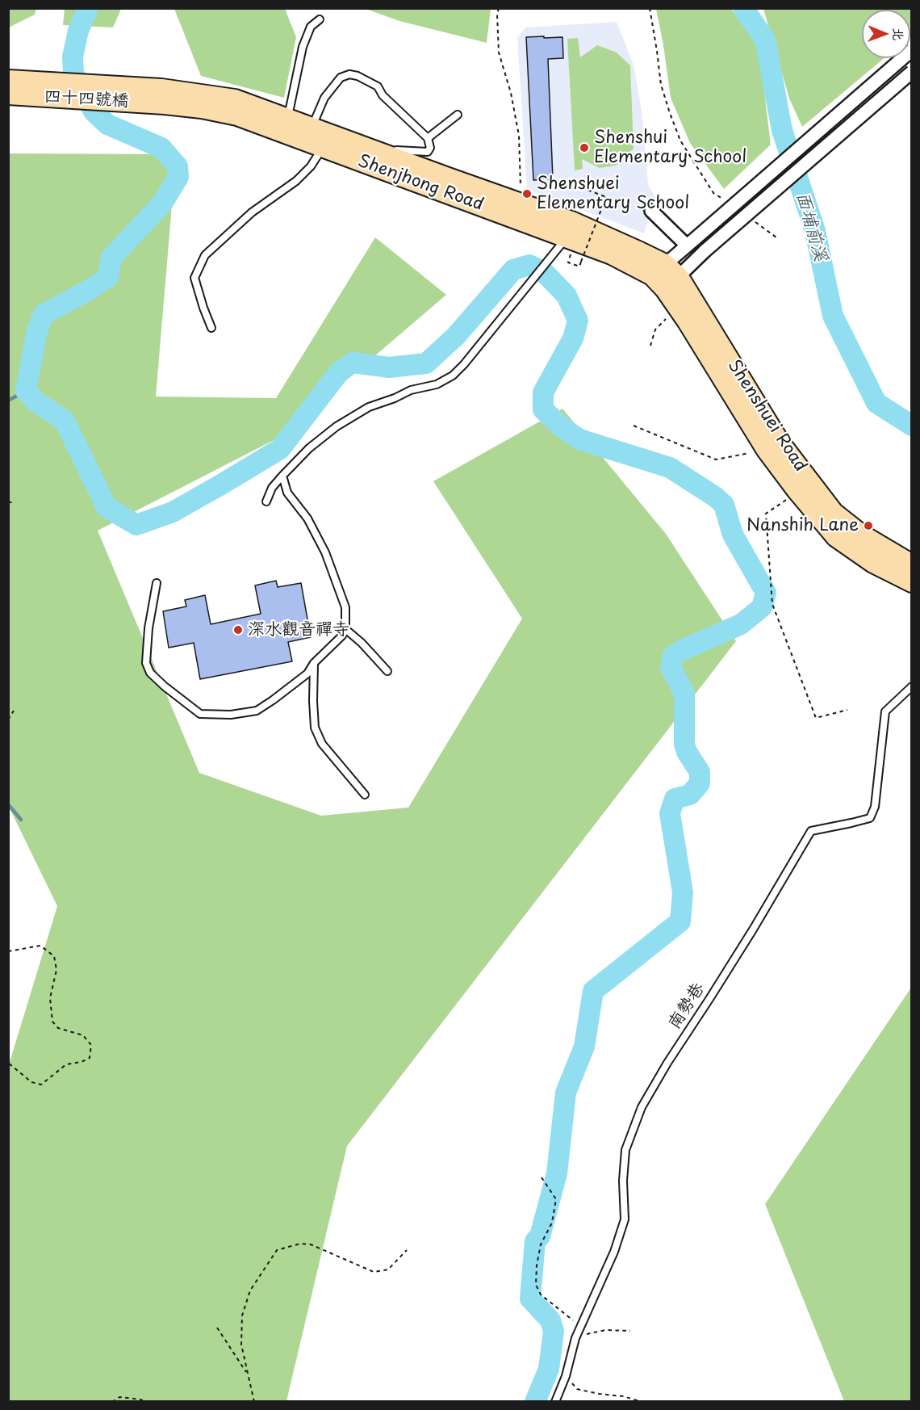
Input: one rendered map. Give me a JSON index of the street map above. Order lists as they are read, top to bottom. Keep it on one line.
{"streets":{"main road":["四十四號橋","Shenjhong Road","Shenshuei Road"],"lane":["南勢巷"]},"crossings":[["四十四號橋","Shenjhong Road"],["Shenjhong Road","Shenshuei Road"]],"water":["面埔前溪"],"places":["Shenshui Elementary School","Shenshuei Elementary School","Nanshih Lane","深水觀音禪寺"],"north":"right"}
